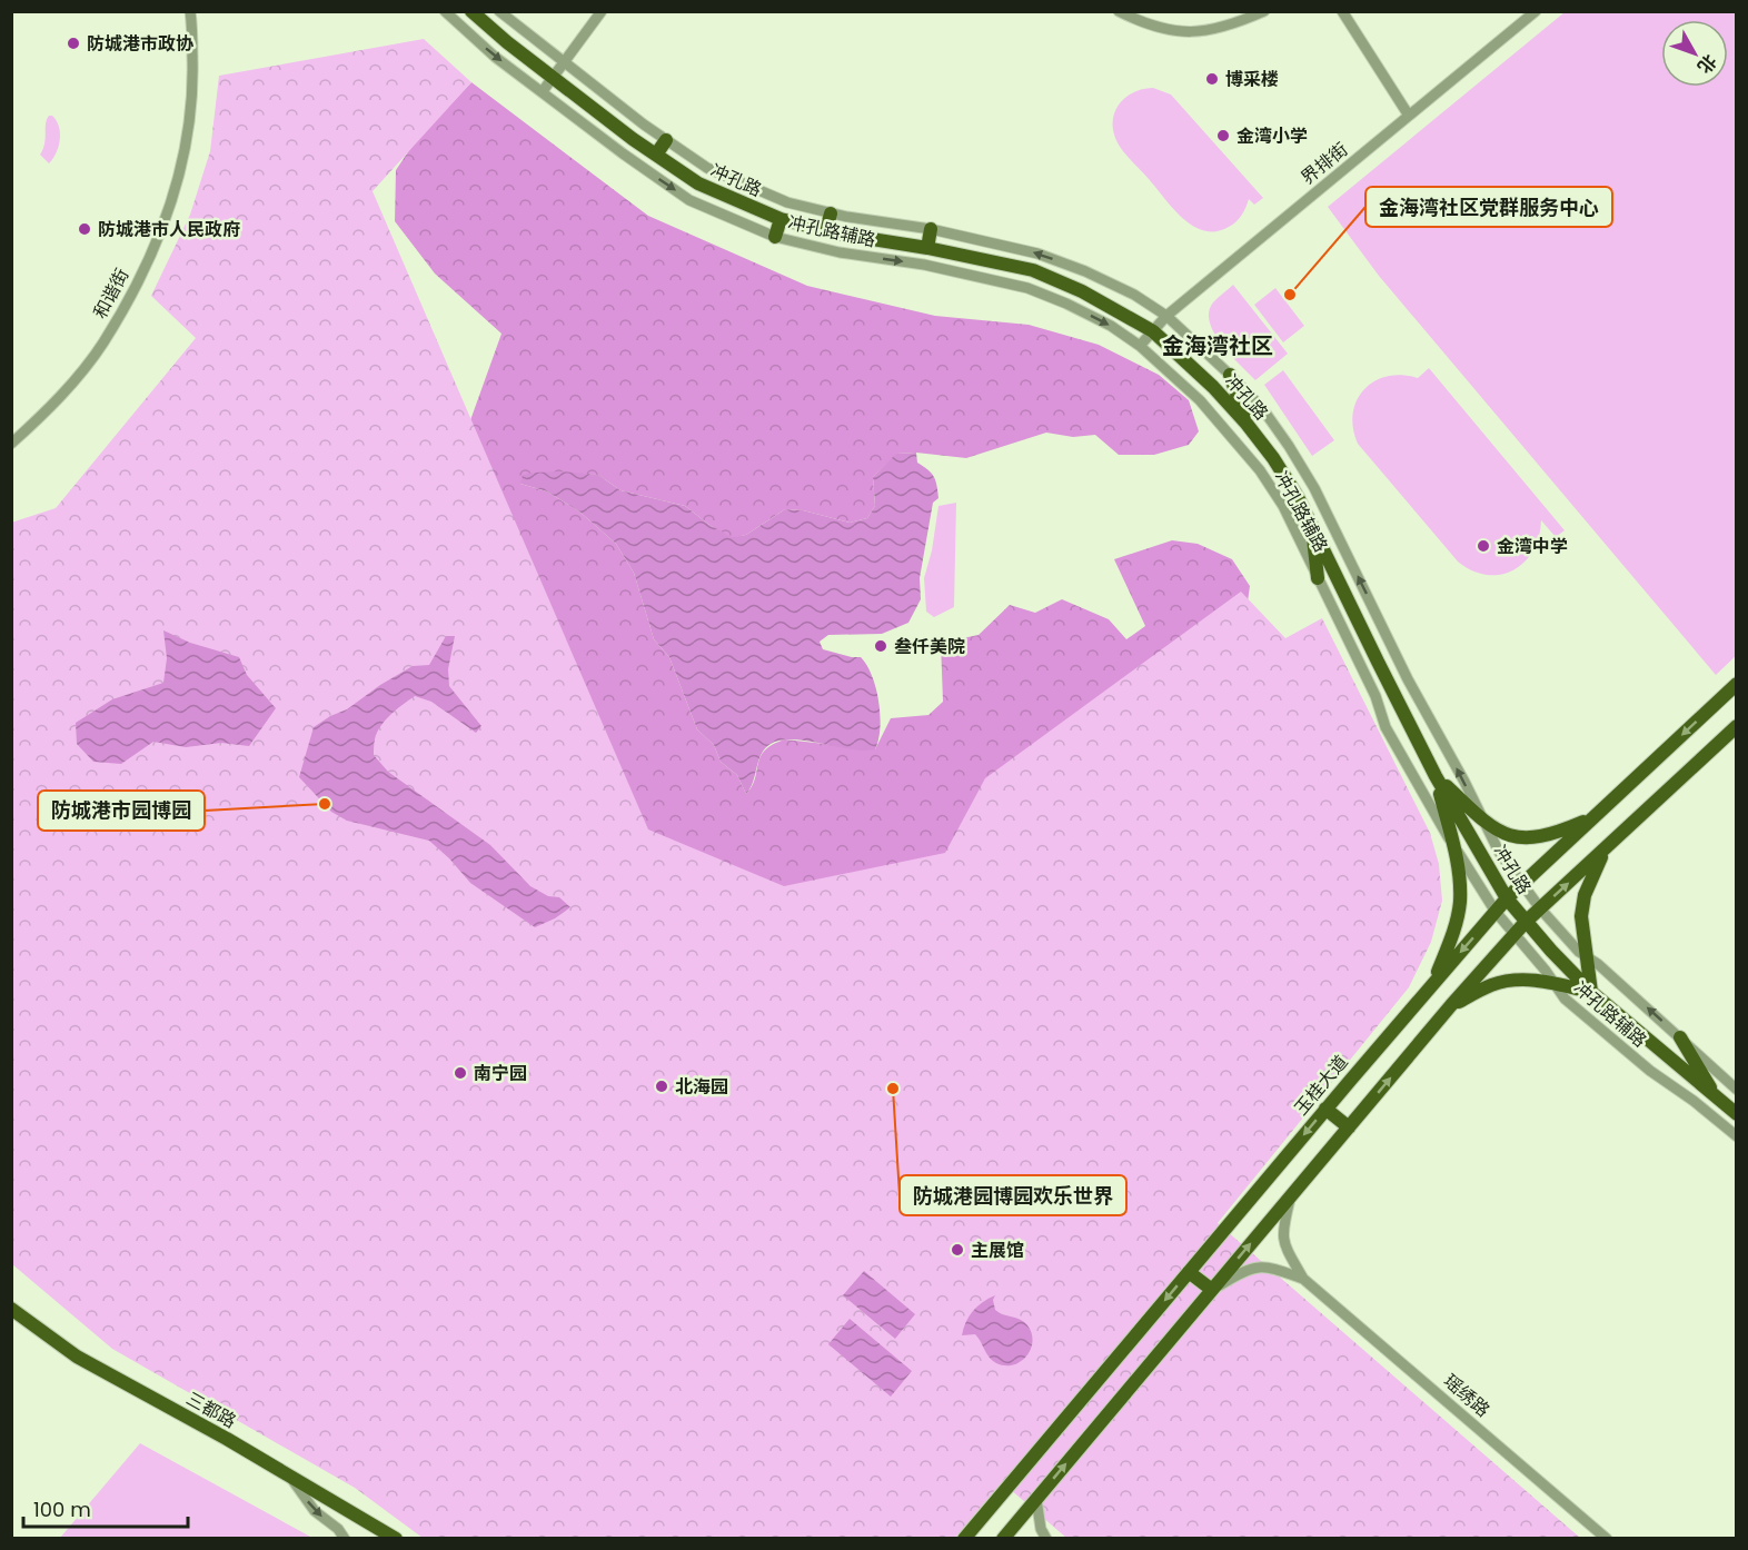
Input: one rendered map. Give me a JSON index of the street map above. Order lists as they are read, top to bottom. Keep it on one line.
{"streets":{"main road":["冲孔路","玉桂大道","三都路"],"street":["界排街","冲孔路辅路","和谐街","瑶绣路"]},"crossings":[["界排街","冲孔路"],["界排街","冲孔路辅路"],["冲孔路","玉桂大道"],["冲孔路辅路","玉桂大道"]],"districts":["金海湾社区"],"places":["防城港市政协","博采楼","金湾小学","防城港市人民政府","金海湾社区党群服务中心","金湾中学","叁仟美院","防城港市园博园","南宁园","北海园","防城港园博园欢乐世界","主展馆"],"scale_bar":"100 m","north":"bottom right"}
